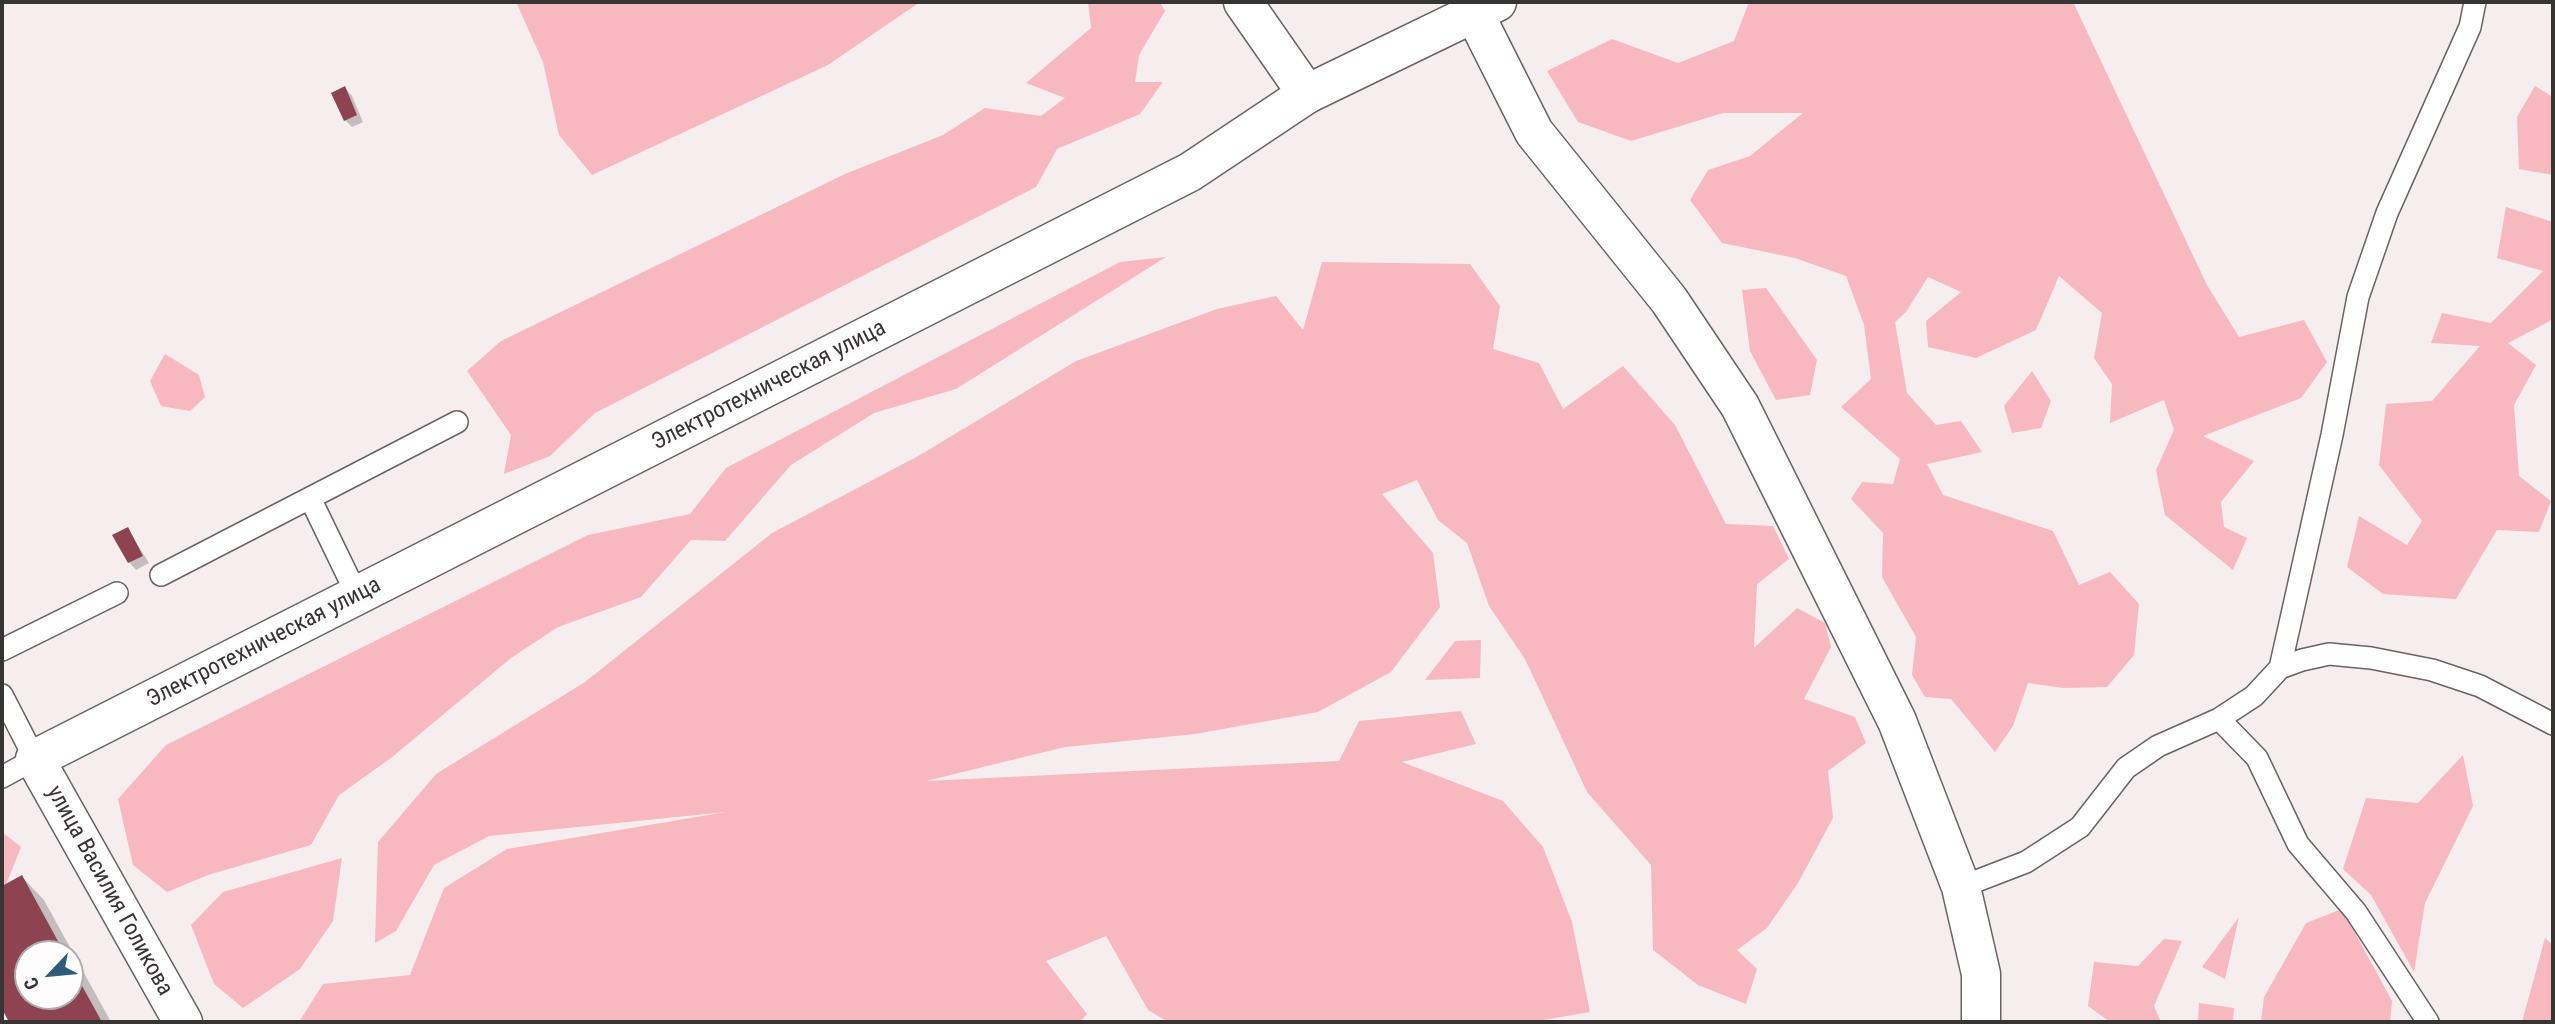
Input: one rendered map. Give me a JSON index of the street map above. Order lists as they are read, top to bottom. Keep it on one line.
{"streets":{"street":["Электротехническая улица","улица Василия Голикова"]},"crossings":[["Электротехническая улица","улица Василия Голикова"]],"north":"bottom left"}
